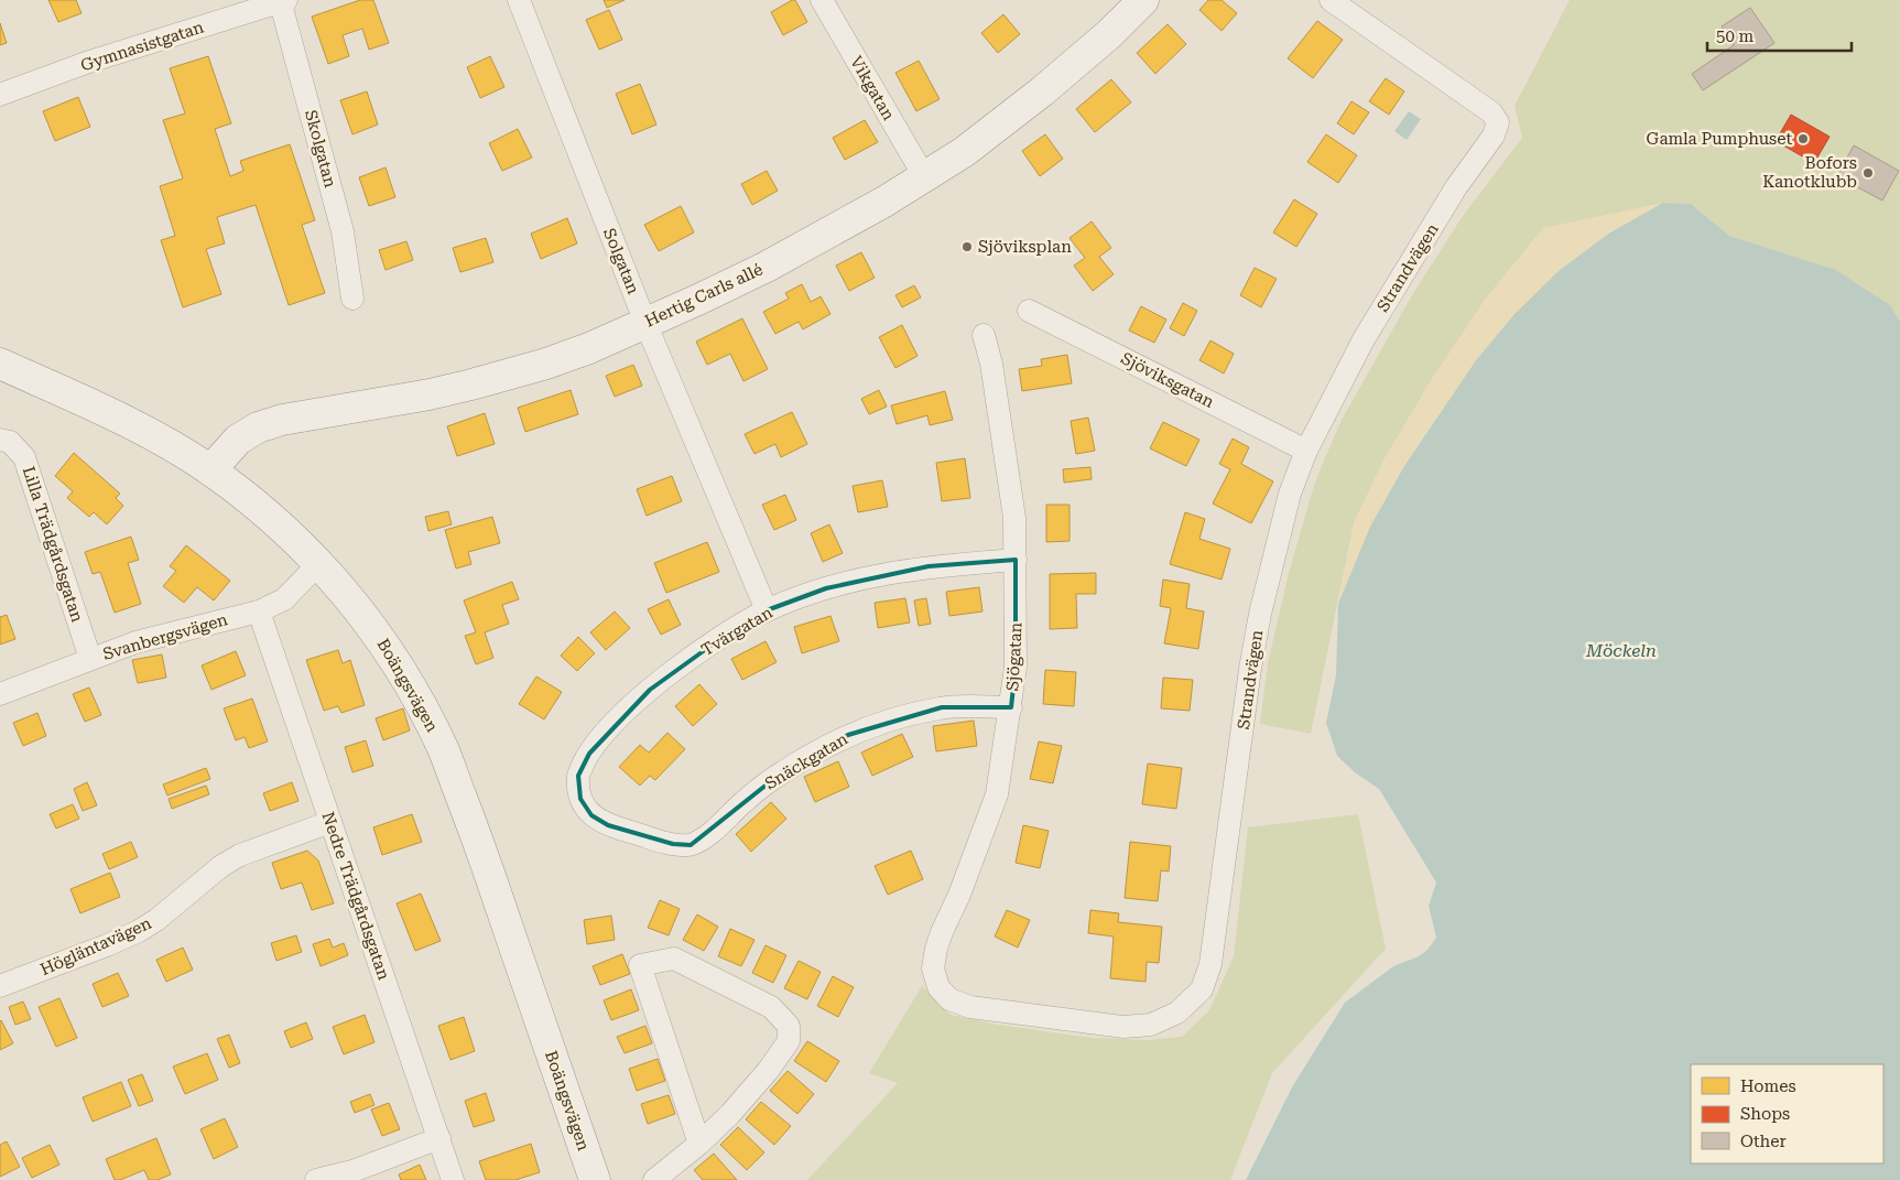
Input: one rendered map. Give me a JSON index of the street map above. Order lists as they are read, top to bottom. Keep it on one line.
{"streets":{"street":["Gymnasistgatan","Vikgatan","Skolgatan","Solgatan","Strandvägen","Hertig Carls allé","Sjöviksgatan","Lilla Trädgårdsgatan","Tvärgatan","Svanbergsvägen","Sjögatan","Boängsvägen","Snäckgatan","Nedre Trädgårdsgatan","Högläntavägen"]},"crossings":[["Gymnasistgatan","Skolgatan"],["Vikgatan","Hertig Carls allé"],["Solgatan","Hertig Carls allé"],["Solgatan","Tvärgatan"],["Strandvägen","Sjöviksgatan"],["Strandvägen","Sjögatan"],["Hertig Carls allé","Boängsvägen"],["Lilla Trädgårdsgatan","Svanbergsvägen"],["Tvärgatan","Sjögatan"],["Tvärgatan","Snäckgatan"],["Svanbergsvägen","Boängsvägen"],["Svanbergsvägen","Nedre Trädgårdsgatan"],["Sjögatan","Snäckgatan"],["Nedre Trädgårdsgatan","Högläntavägen"]],"water":["Möckeln"],"places":["Gamla Pumphuset","Bofors Kanotklubb","Sjöviksplan"],"legend":["Homes","Shops","Other"],"scale_bar":"50 m"}
